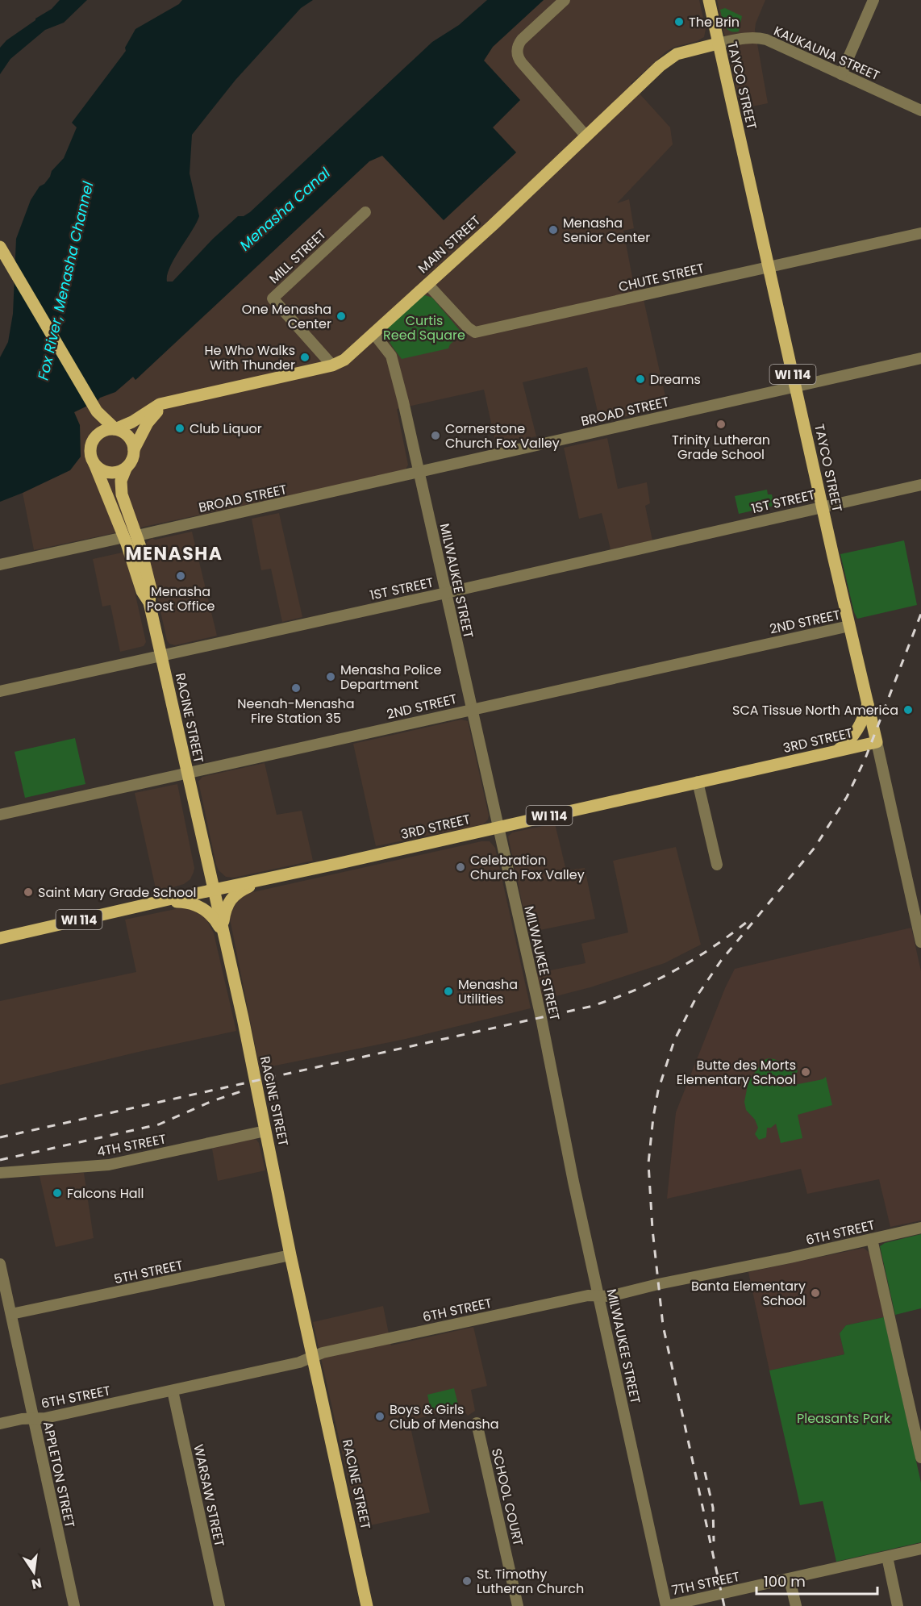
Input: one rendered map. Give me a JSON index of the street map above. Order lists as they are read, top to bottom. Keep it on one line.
{"streets":{"main road":["TAYCO STREET","MAIN STREET","WI 114","RACINE STREET","3RD STREET"],"street":["KAUKAUNA STREET","MILL STREET","CHUTE STREET","BROAD STREET","1ST STREET","MILWAUKEE STREET","2ND STREET","4TH STREET","6TH STREET","5TH STREET","APPLETON STREET","WARSAW STREET","SCHOOL COURT","7TH STREET"]},"crossings":[["KAUKAUNA STREET","TAYCO STREET"],["KAUKAUNA STREET","MAIN STREET"],["TAYCO STREET","MAIN STREET"],["TAYCO STREET","CHUTE STREET"],["TAYCO STREET","BROAD STREET"],["TAYCO STREET","1ST STREET"],["TAYCO STREET","2ND STREET"],["TAYCO STREET","3RD STREET"],["MAIN STREET","MILL STREET"],["MAIN STREET","CHUTE STREET"],["MAIN STREET","MILWAUKEE STREET"],["MAIN STREET","RACINE STREET"],["BROAD STREET","MILWAUKEE STREET"],["BROAD STREET","RACINE STREET"],["1ST STREET","MILWAUKEE STREET"],["1ST STREET","RACINE STREET"],["MILWAUKEE STREET","2ND STREET"],["MILWAUKEE STREET","3RD STREET"],["MILWAUKEE STREET","6TH STREET"],["MILWAUKEE STREET","7TH STREET"],["2ND STREET","RACINE STREET"],["RACINE STREET","3RD STREET"],["RACINE STREET","4TH STREET"],["RACINE STREET","6TH STREET"],["RACINE STREET","5TH STREET"],["6TH STREET","APPLETON STREET"],["6TH STREET","WARSAW STREET"],["5TH STREET","APPLETON STREET"]],"districts":["MENASHA"],"water":["Menasha Canal","Fox River, Menasha Channel"],"parks":["Curtis Reed Square","Pleasants Park"],"places":["The Brin","Menasha Senior Center","One Menasha Center","He Who Walks With Thunder","Dreams","Trinity Lutheran Grade School","Club Liquor","Cornerstone Church Fox Valley","Menasha Post Office","Menasha Police Department","Neenah-Menasha Fire Station 35","SCA Tissue North America","Celebration Church Fox Valley","Saint Mary Grade School","Menasha Utilities","Butte des Morts Elementary School","Falcons Hall","Banta Elementary School","Boys & Girls Club of Menasha","St. Timothy Lutheran Church"],"scale_bar":"100 m","north":"bottom"}
